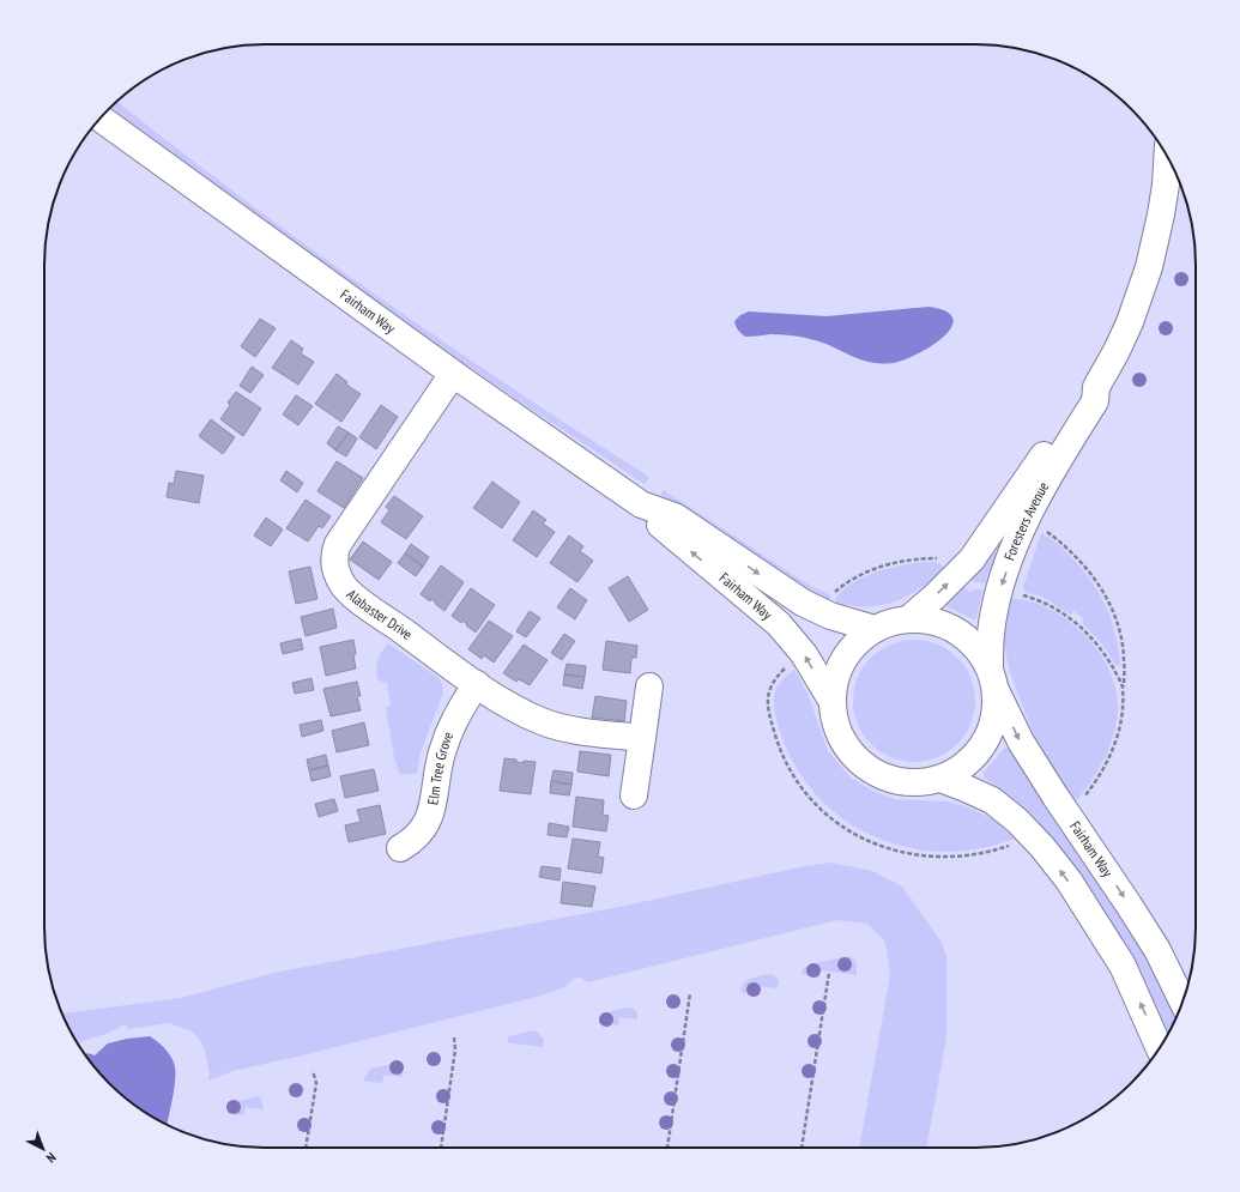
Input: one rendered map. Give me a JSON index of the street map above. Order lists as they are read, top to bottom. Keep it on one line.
{"streets":{"street":["Fairham Way","Foresters Avenue","Alabaster Drive","Elm Tree Grove"]},"crossings":[["Fairham Way","Foresters Avenue"],["Fairham Way","Alabaster Drive"],["Alabaster Drive","Elm Tree Grove"]],"north":"bottom right"}
